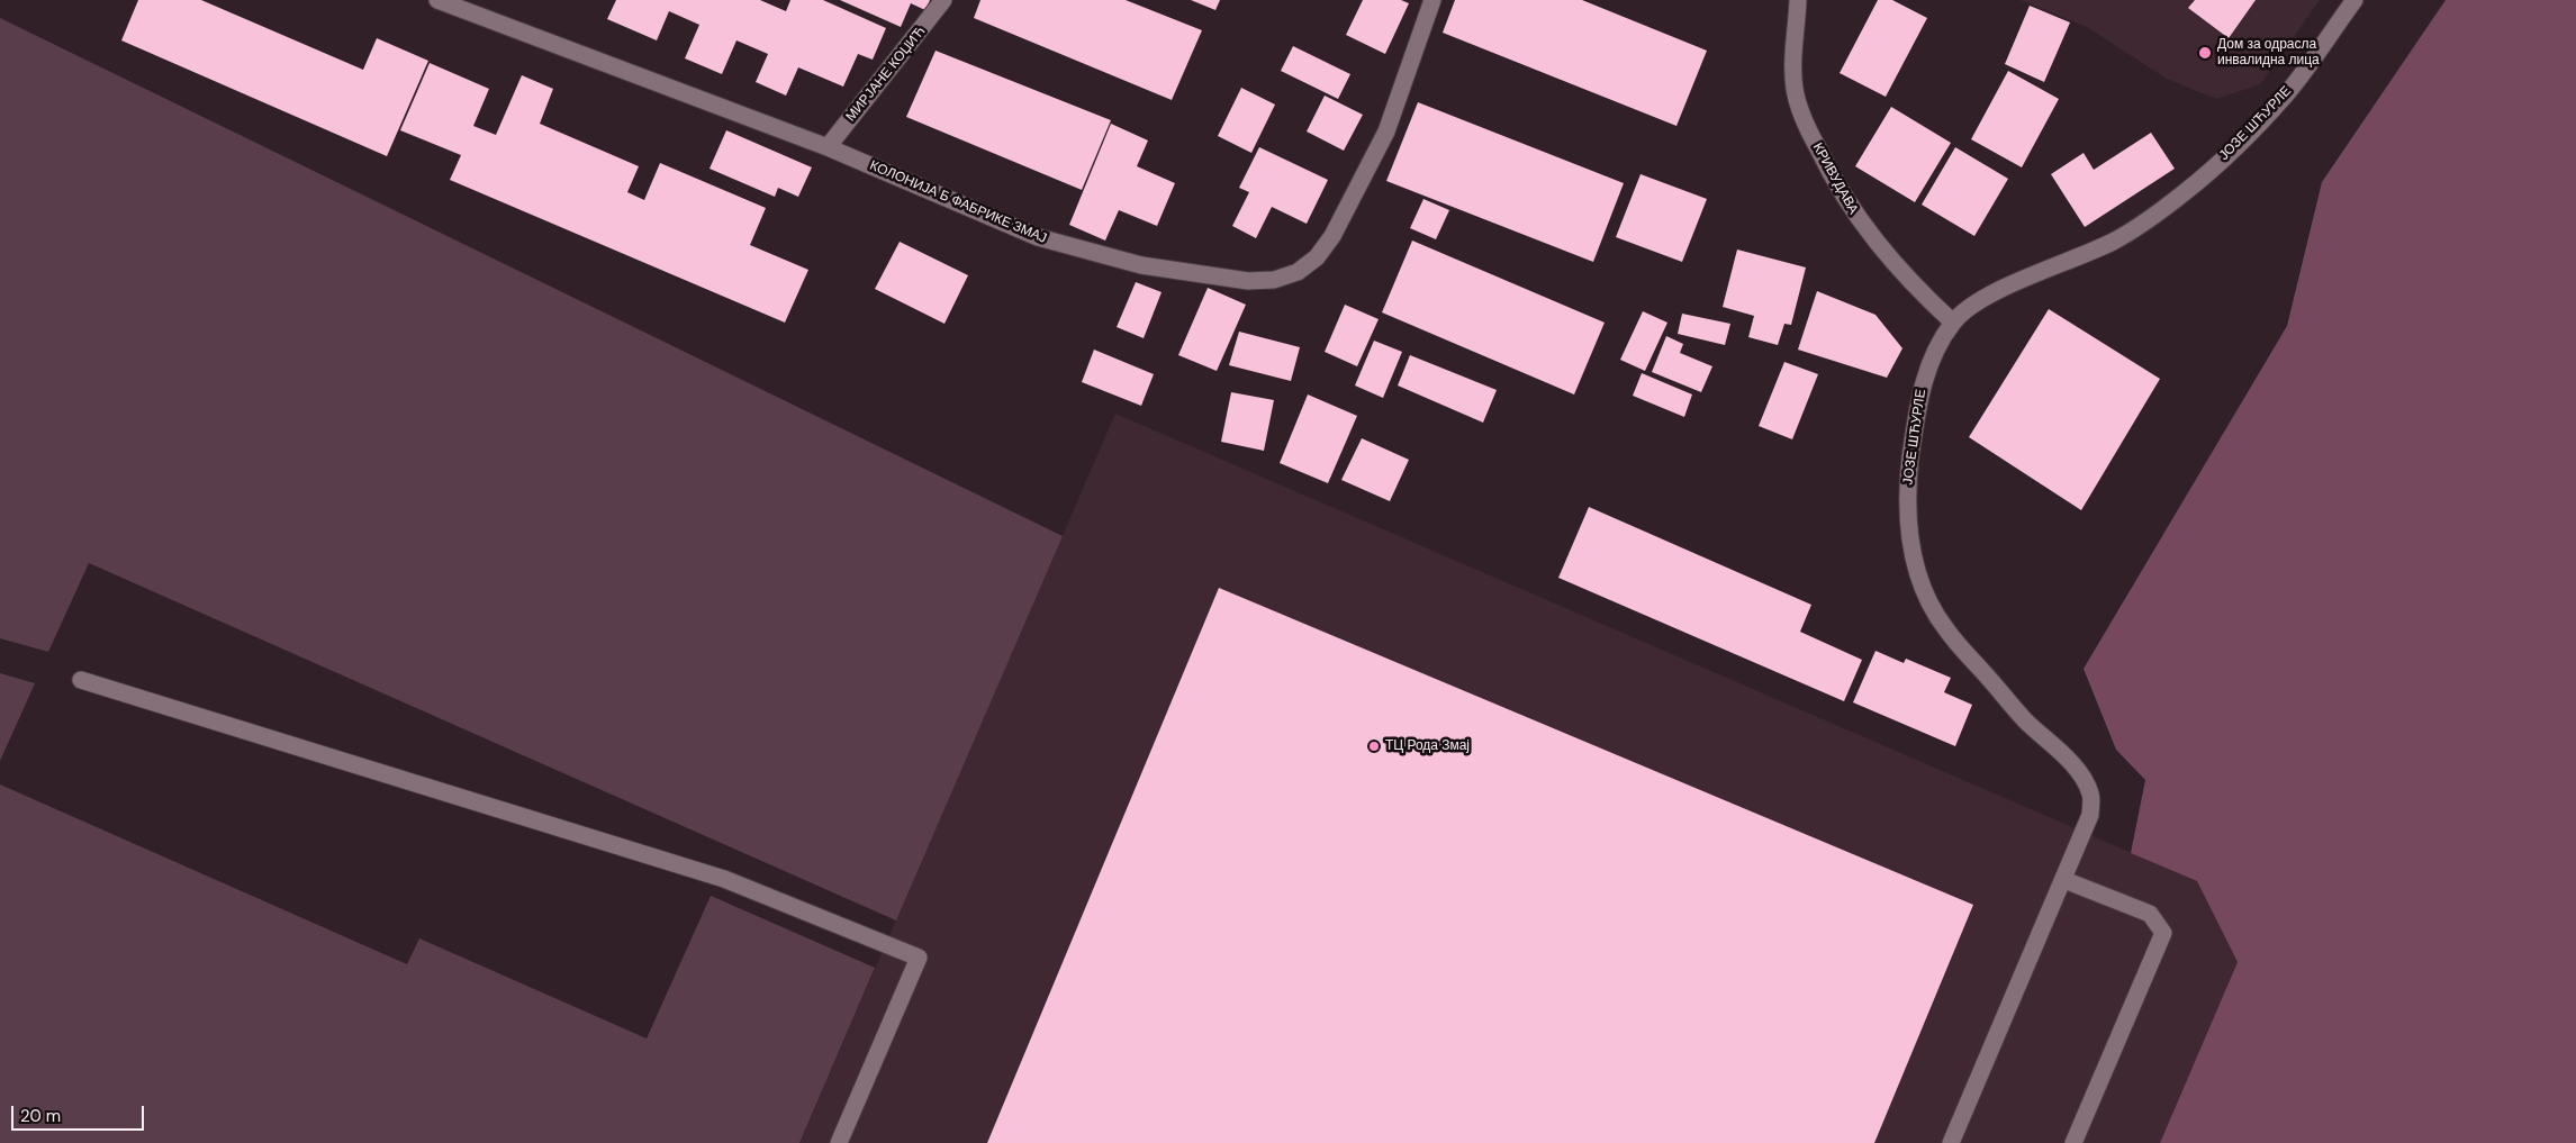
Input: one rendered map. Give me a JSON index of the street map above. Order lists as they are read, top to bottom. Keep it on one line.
{"streets":{"street":["МИРЈАНЕ КОЏИЋ","ЈОЗЕ ШЋУРЛЕ","КРИВУДАВА","КОЛОНИЈА Б ФАБРИКЕ ЗМАЈ"]},"crossings":[["МИРЈАНЕ КОЏИЋ","КОЛОНИЈА Б ФАБРИКЕ ЗМАЈ"],["ЈОЗЕ ШЋУРЛЕ","КРИВУДАВА"]],"places":["Дом за одрасла инвалидна лица","ТЦ Рода Змај"],"scale_bar":"20 m"}
